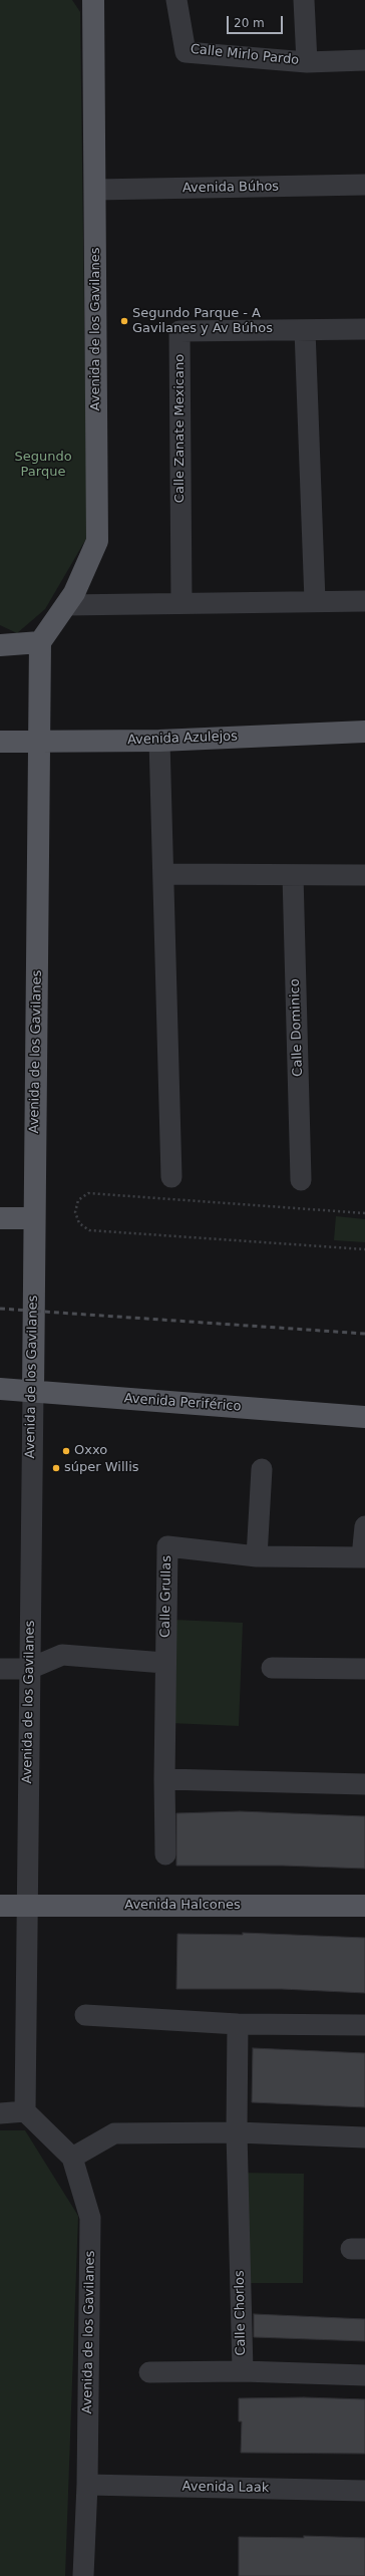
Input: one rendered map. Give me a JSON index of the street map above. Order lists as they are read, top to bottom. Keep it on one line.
{"streets":{"main road":["Avenida de los Gavilanes","Avenida Azulejos","Avenida Periférico","Avenida Halcones"],"street":["Calle Mirlo Pardo","Avenida Búhos","Calle Zanate Mexicano","Calle Dominico","Calle Grullas","Calle Chorlos","Avenida Laak"]},"crossings":[["Avenida Búhos","Avenida de los Gavilanes"],["Avenida de los Gavilanes","Avenida Azulejos"],["Avenida de los Gavilanes","Avenida Periférico"],["Avenida de los Gavilanes","Avenida Halcones"],["Avenida de los Gavilanes","Avenida Laak"]],"parks":["Segundo Parque"],"places":["Segundo Parque - A Gavilanes y Av Búhos","Oxxo","súper Willis"],"scale_bar":"20 m"}
